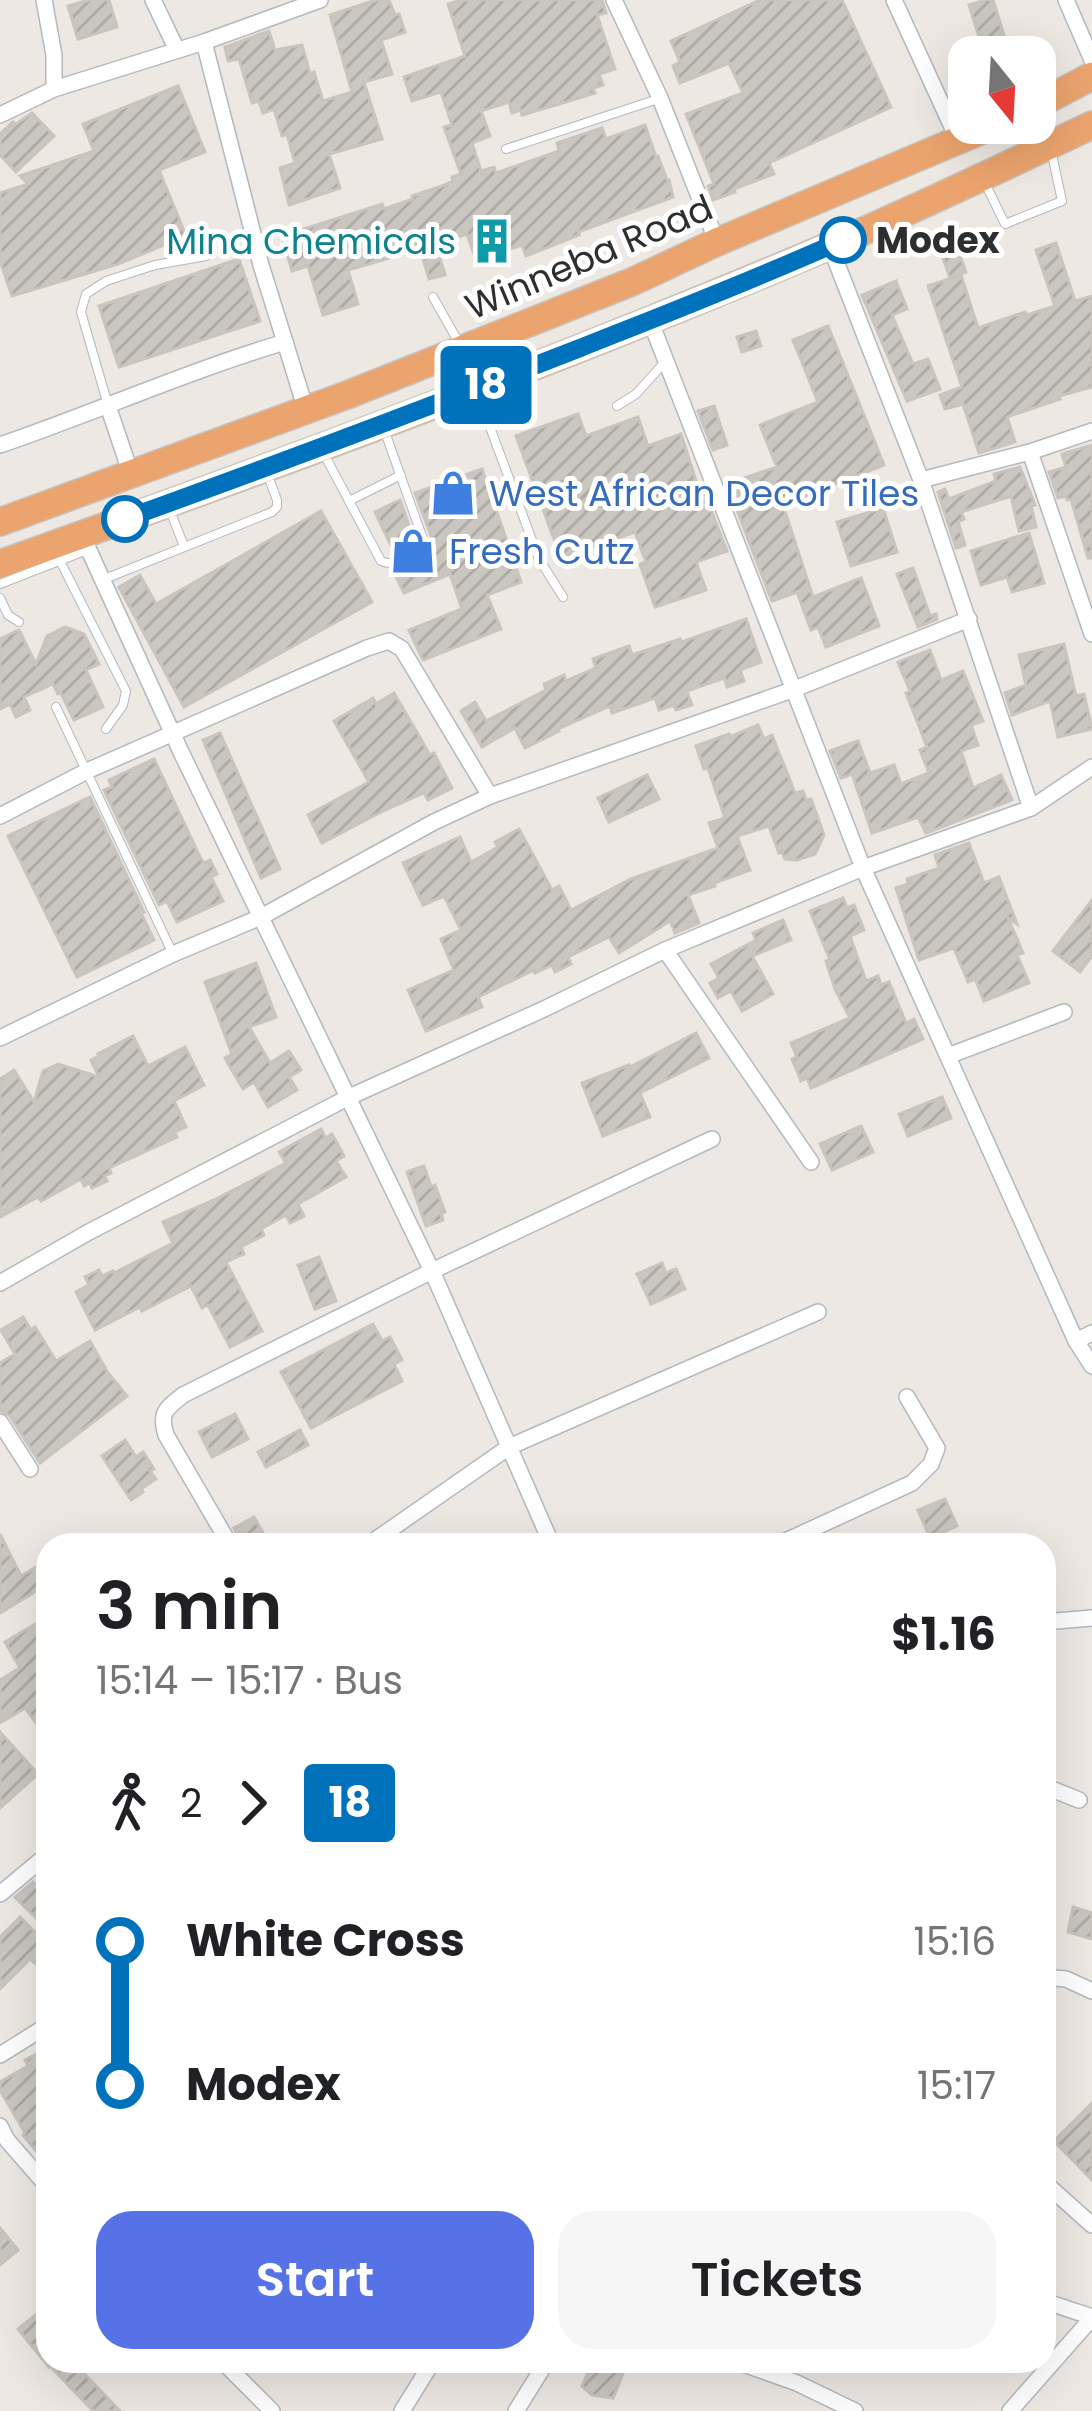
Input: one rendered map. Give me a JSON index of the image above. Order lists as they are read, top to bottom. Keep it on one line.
{"streets":{"highway":["Winneba Road"]},"places":{"other":["Modex"],"building":["Mina Chemicals"],"shop":["West African Decor Tiles","Fresh Cutz"]},"lines":["bus line 18"],"north":"bottom","page":{"on_map":"18","heading":["3 min","15:14 – 15:17 · Bus","$1.16"],"legs":["2","18"],"list":[{"name":"White Cross","value":"15:16"},{"name":"Modex","value":"15:17"}],"buttons":["Start","Tickets"]}}
